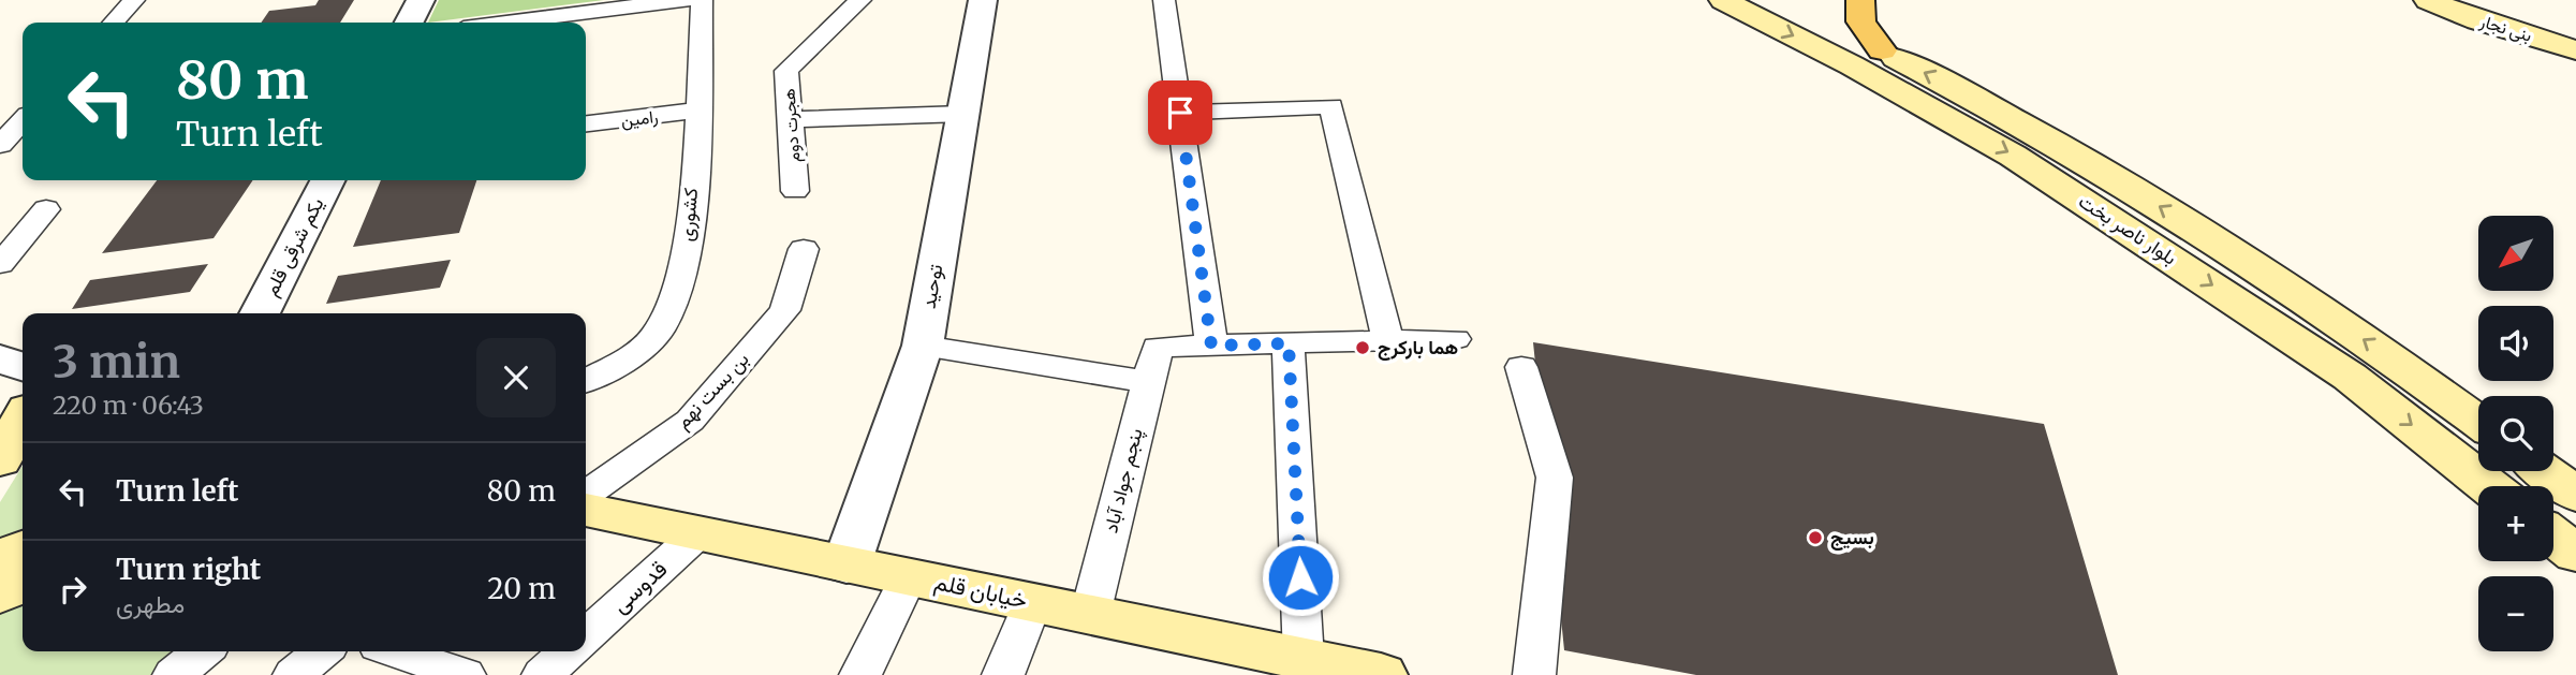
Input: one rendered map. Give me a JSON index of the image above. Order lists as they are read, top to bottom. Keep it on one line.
{"streets":{"main road":["بنی نجار","بلوار ناصر بخت","خیابان قلم"],"street":["رامین","هجرت دوم","کشوری","یکم شرقی قلم","توحید","بن بست نهم","پنجم جواد آباد","قدوسی"]},"crossings":[["رامین","کشوری"],["توحید","خیابان قلم"],["پنجم جواد آباد","خیابان قلم"],["قدوسی","خیابان قلم"]],"places":["هما بارکرج","بسیج"],"north":"bottom left","page":{"turn":["80 m","Turn left"],"map_buttons":["+","−"],"heading":["3 min","220 m · 06:43"],"list":[{"name":"Turn left","value":"80 m"},{"name":"Turn right","note":"مطهری","value":"20 m"}]}}
